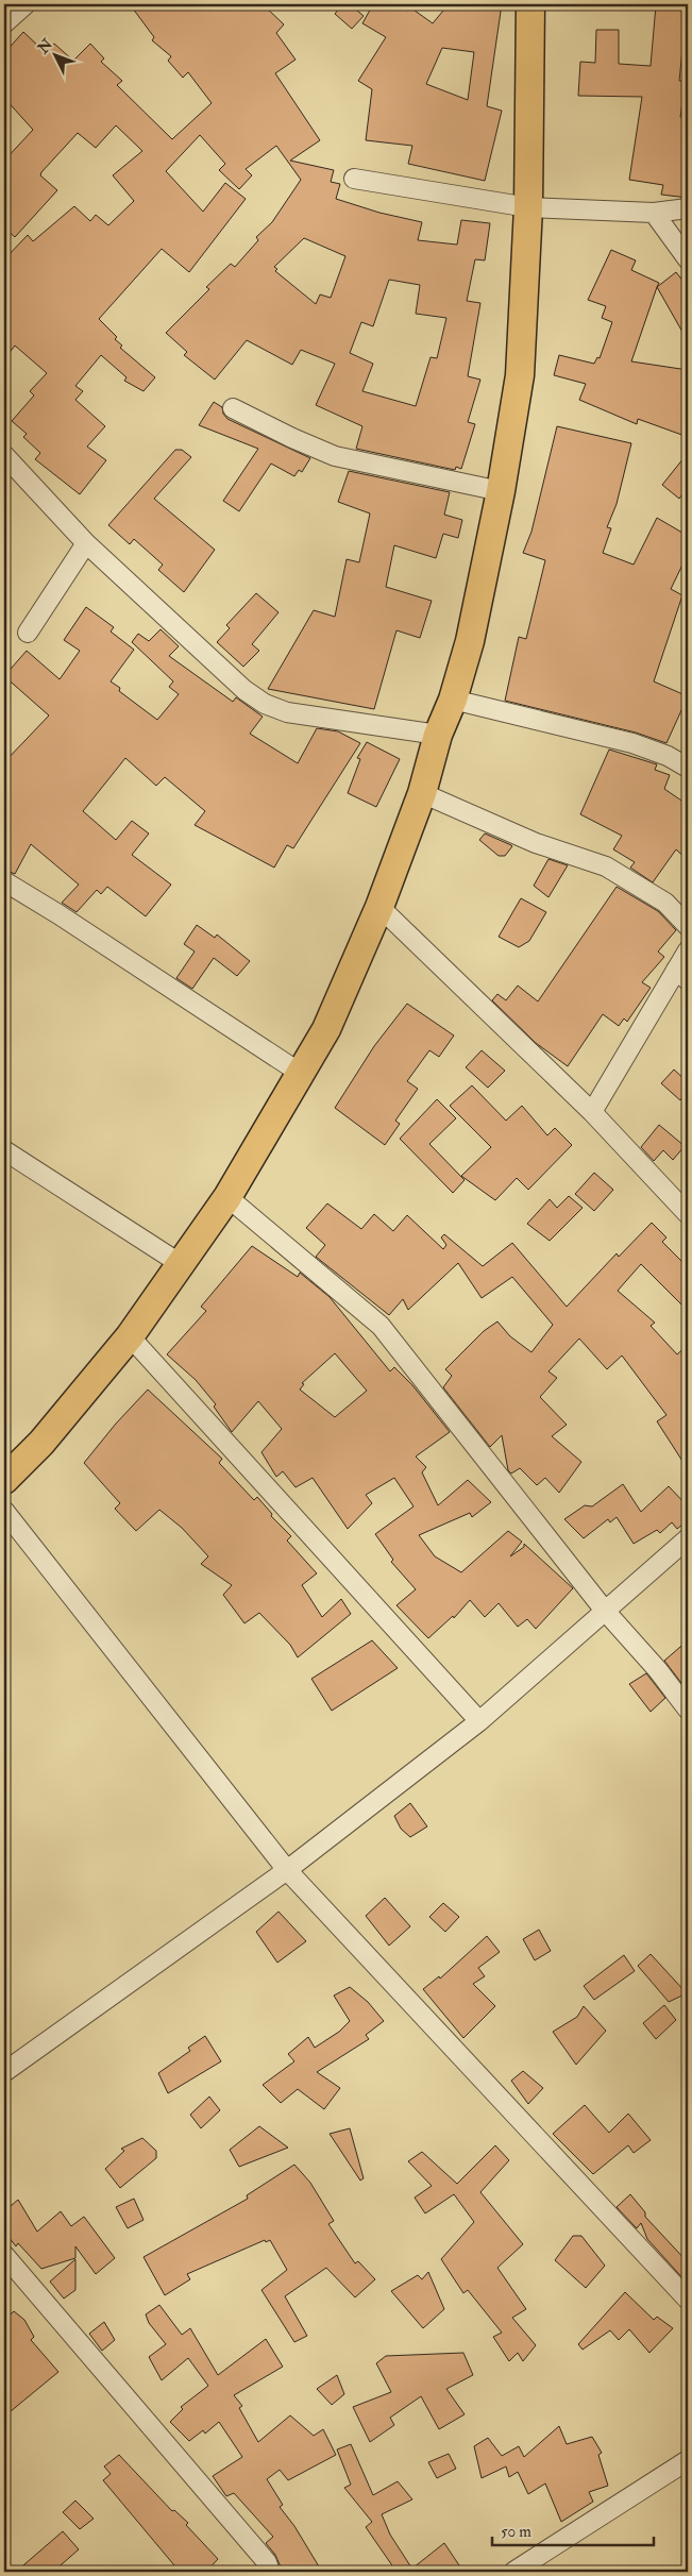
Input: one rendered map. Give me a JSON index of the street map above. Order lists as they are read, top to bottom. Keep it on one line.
{"scale_bar":"50 m","north":"top left"}
